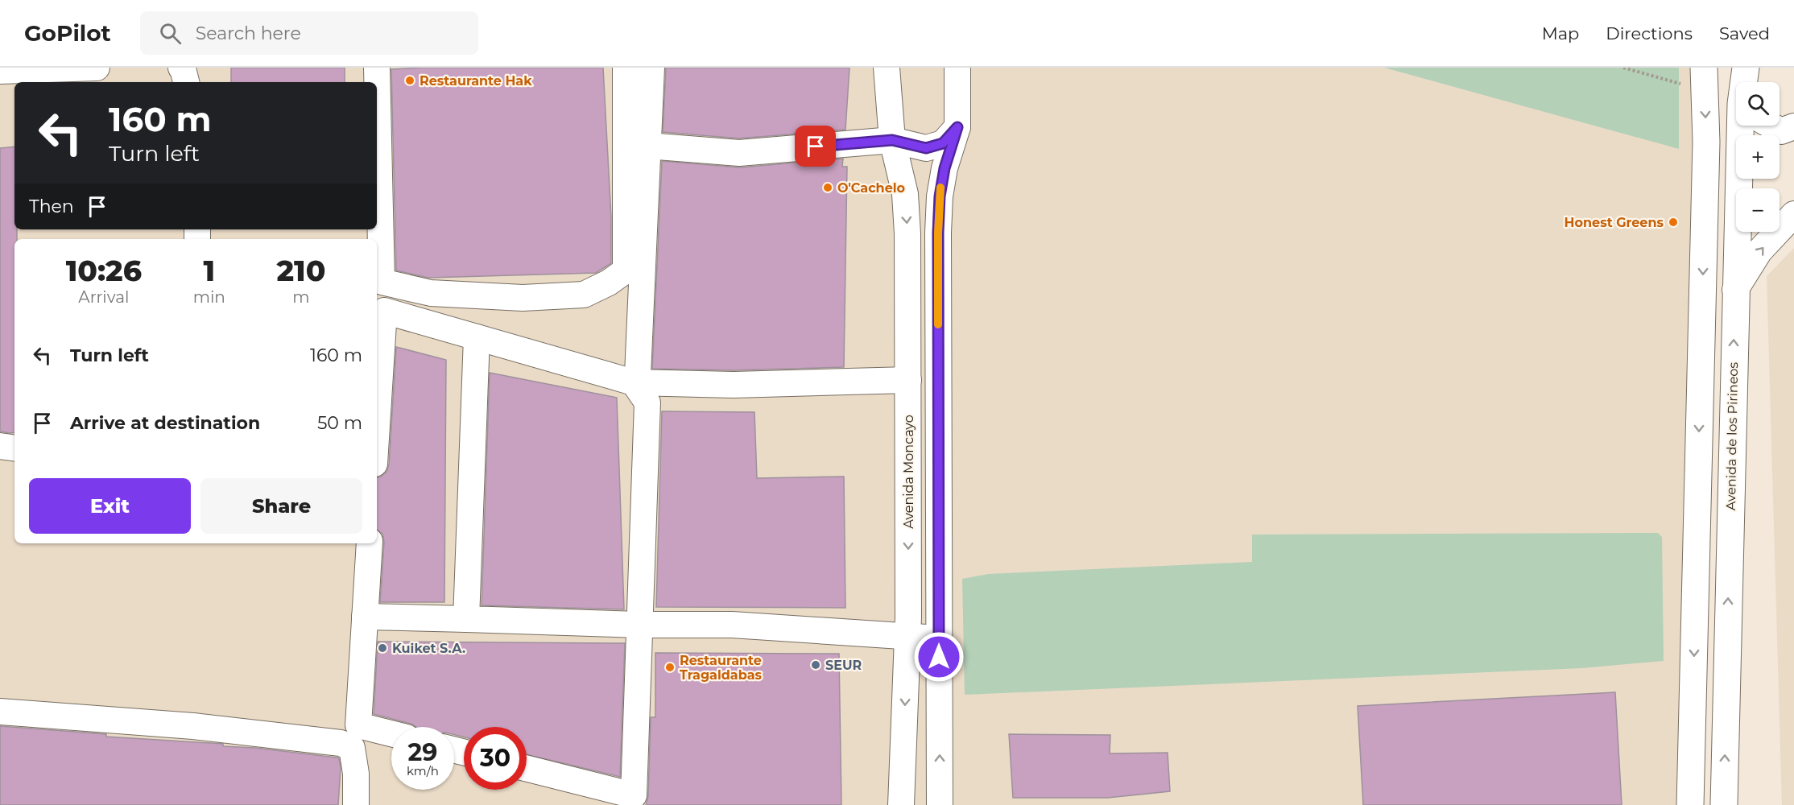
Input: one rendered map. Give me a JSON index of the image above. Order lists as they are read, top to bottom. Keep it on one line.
{"streets":{"main road":["Avenida de los Pirineos"],"street":["Avenida Moncayo"]},"places":["Restaurante Hak","O'Cachelo","Honest Greens","Kuiket S.A.","SEUR","Restaurante Tragaldabas"],"page":{"header":"GoPilot","search":"Search here","nav":["Map","Directions","Saved"],"map_buttons":["+","−"],"turn":["160 m","Turn left"],"then":"Then","eta":["10:26","Arrival","1","min","210","m"],"list":[{"name":"Turn left","value":"160 m"},{"name":"Arrive at destination","value":"50 m"}],"buttons":["Exit","Share"],"speed":"29 km/h","limit":"30"}}
